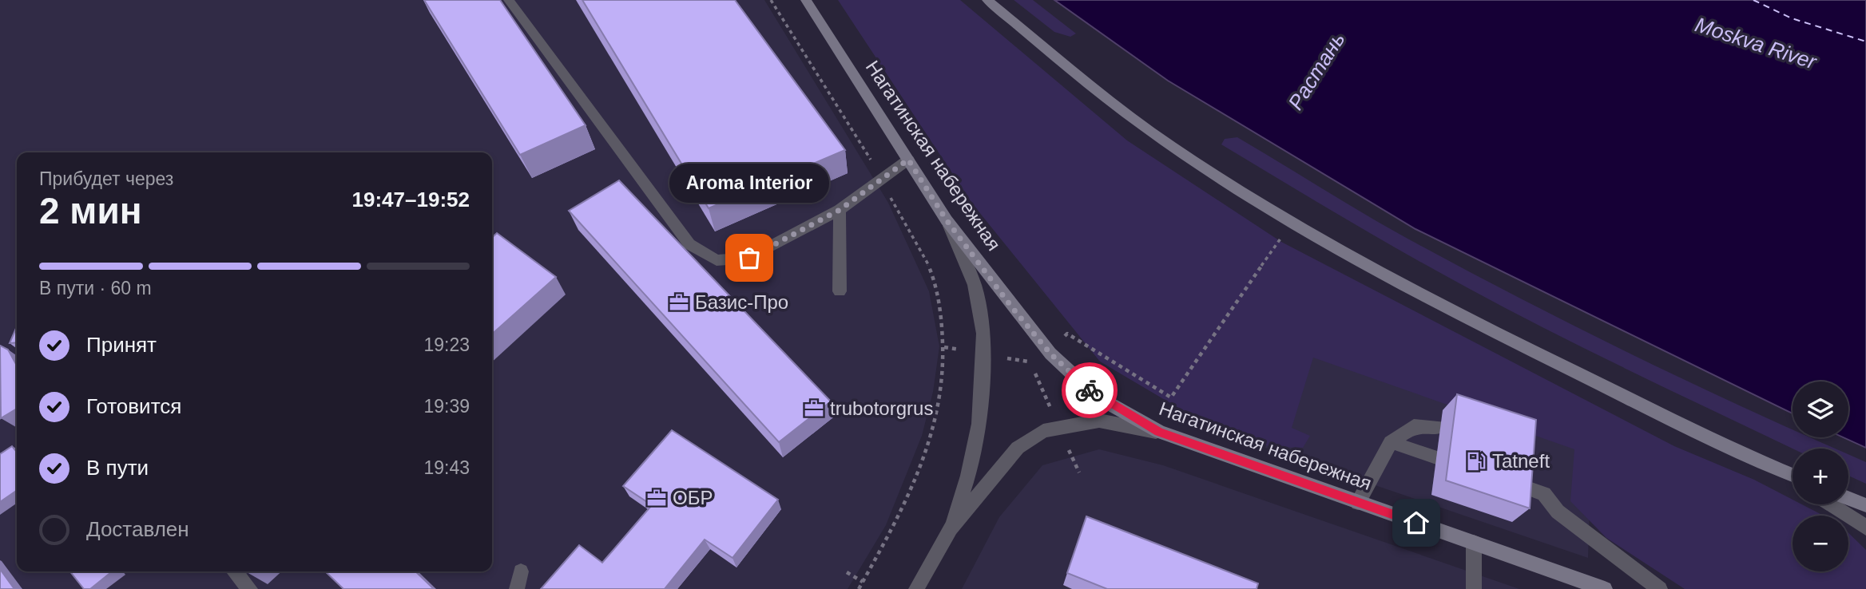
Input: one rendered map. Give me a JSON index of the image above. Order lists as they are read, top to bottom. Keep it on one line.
{"streets":{"main road":["Нагатинская набережная"]},"water":["Moskva River","Растань"],"places":{"other":["Aroma Interior"],"office":["Базис-Про","trubotorgrus","ОБР"],"fuel station":["Tatneft"]},"page":{"heading":["2 мин","Прибудет через","19:47–19:52"],"bubble":"Aroma Interior","bar":"В пути · 60 m","list":[["Принят","19:23"],["Готовится","19:39"],["В пути","19:43"],"Доставлен"],"map_buttons":["+","−"]}}
